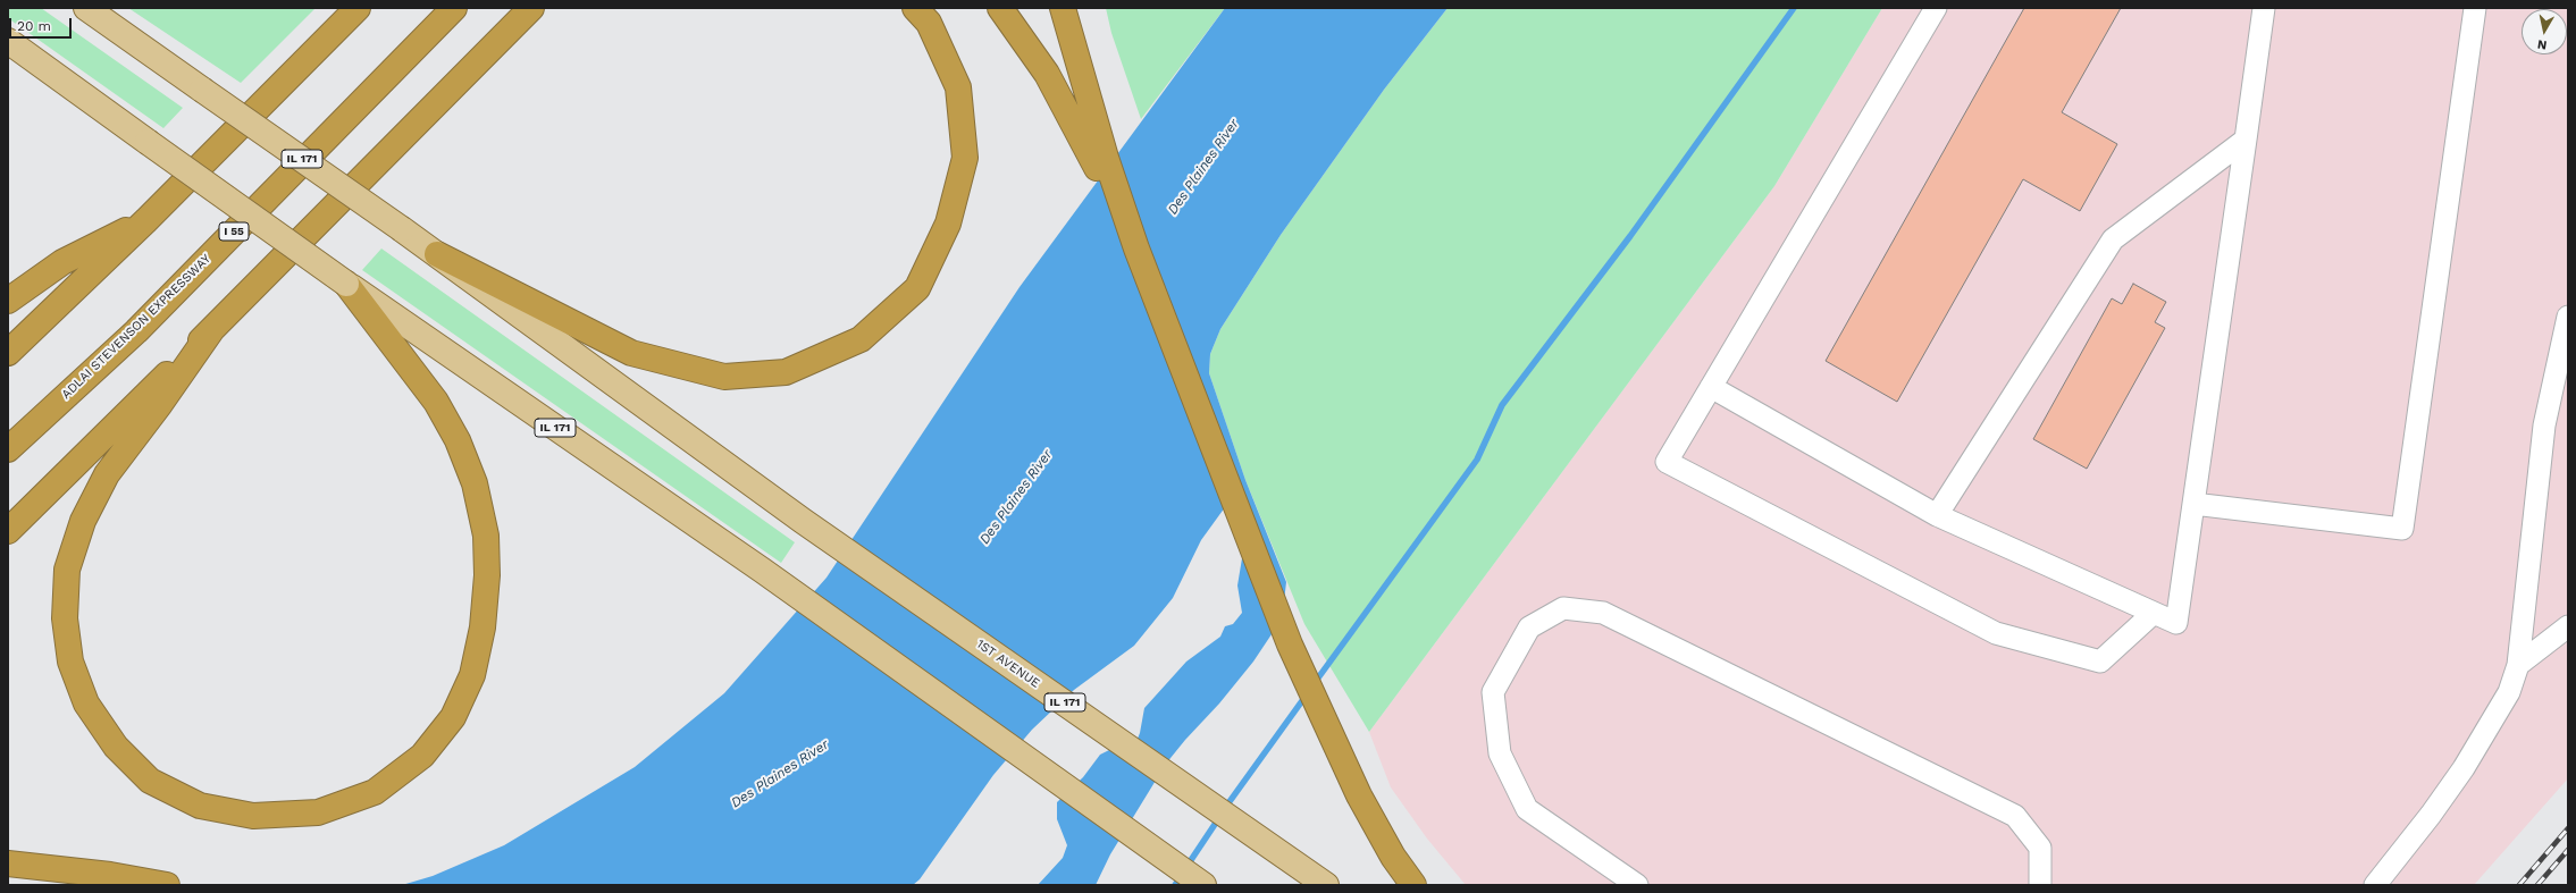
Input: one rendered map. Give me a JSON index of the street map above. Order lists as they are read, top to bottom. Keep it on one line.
{"streets":{"highway":["I 55","ADLAI STEVENSON EXPRESSWAY"],"main road":["IL 171","1ST AVENUE"]},"crossings":[["IL 171","1ST AVENUE"]],"water":["Des Plaines River"],"scale_bar":"20 m","north":"bottom"}
